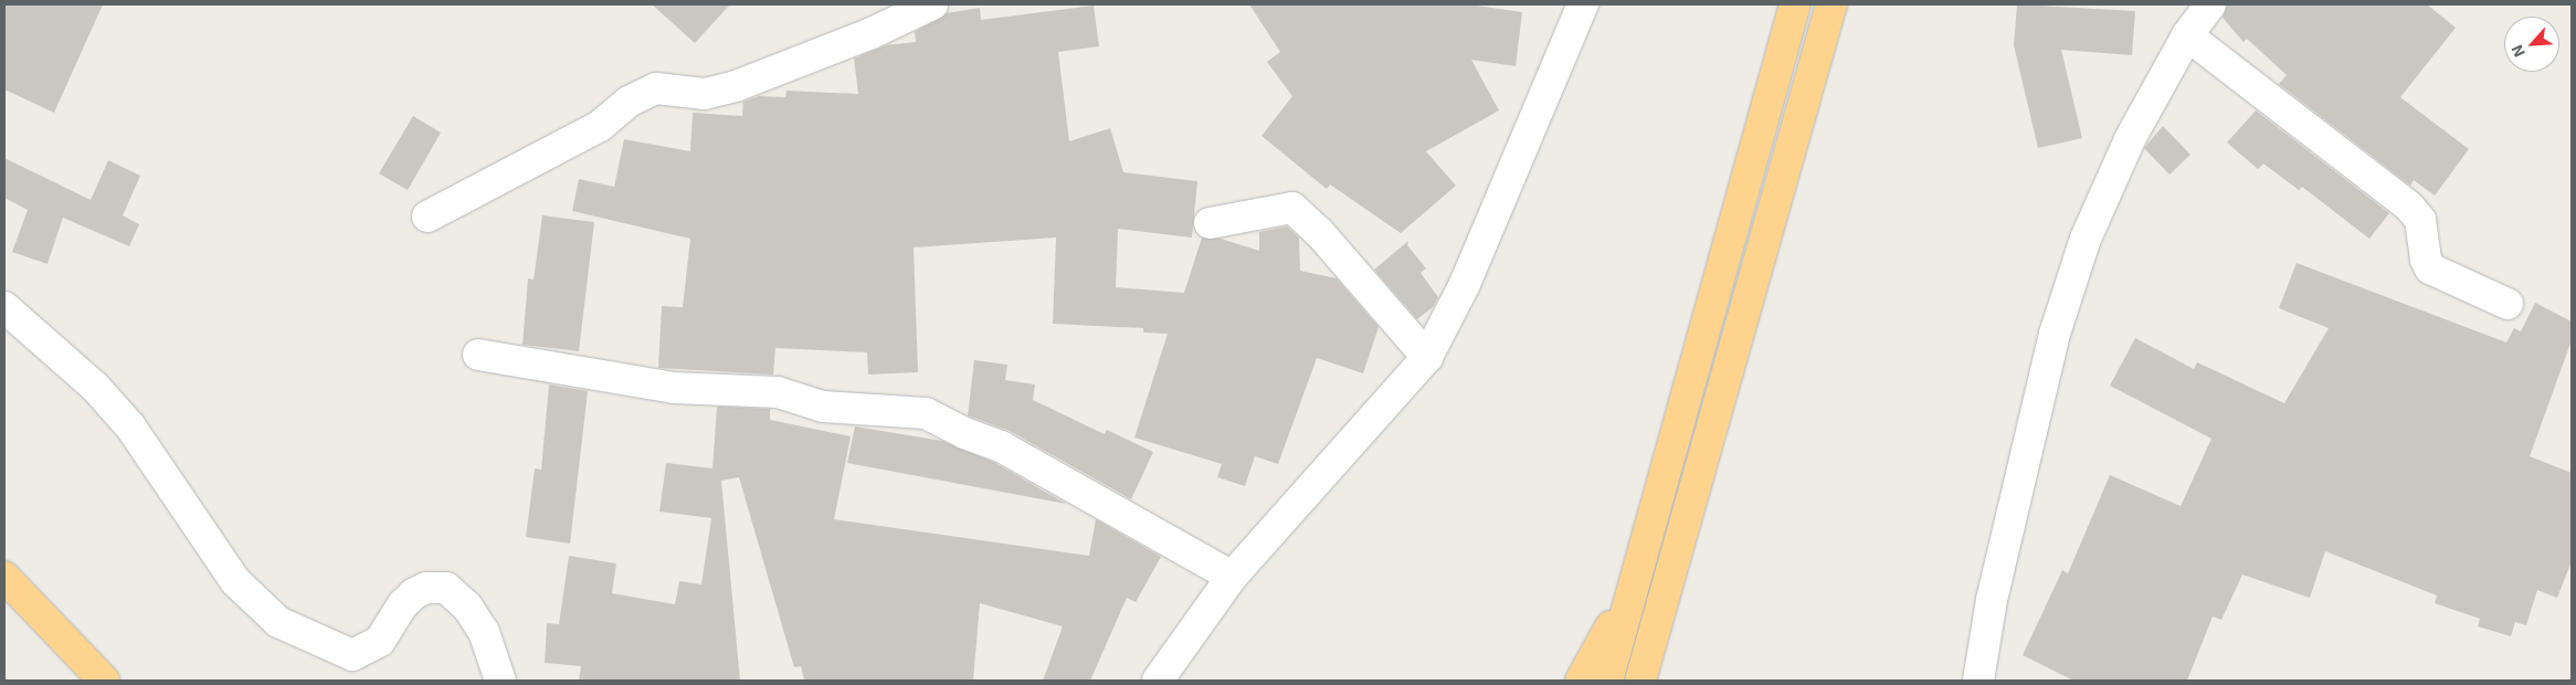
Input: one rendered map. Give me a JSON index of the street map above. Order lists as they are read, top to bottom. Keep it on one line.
{"north":"bottom left"}
